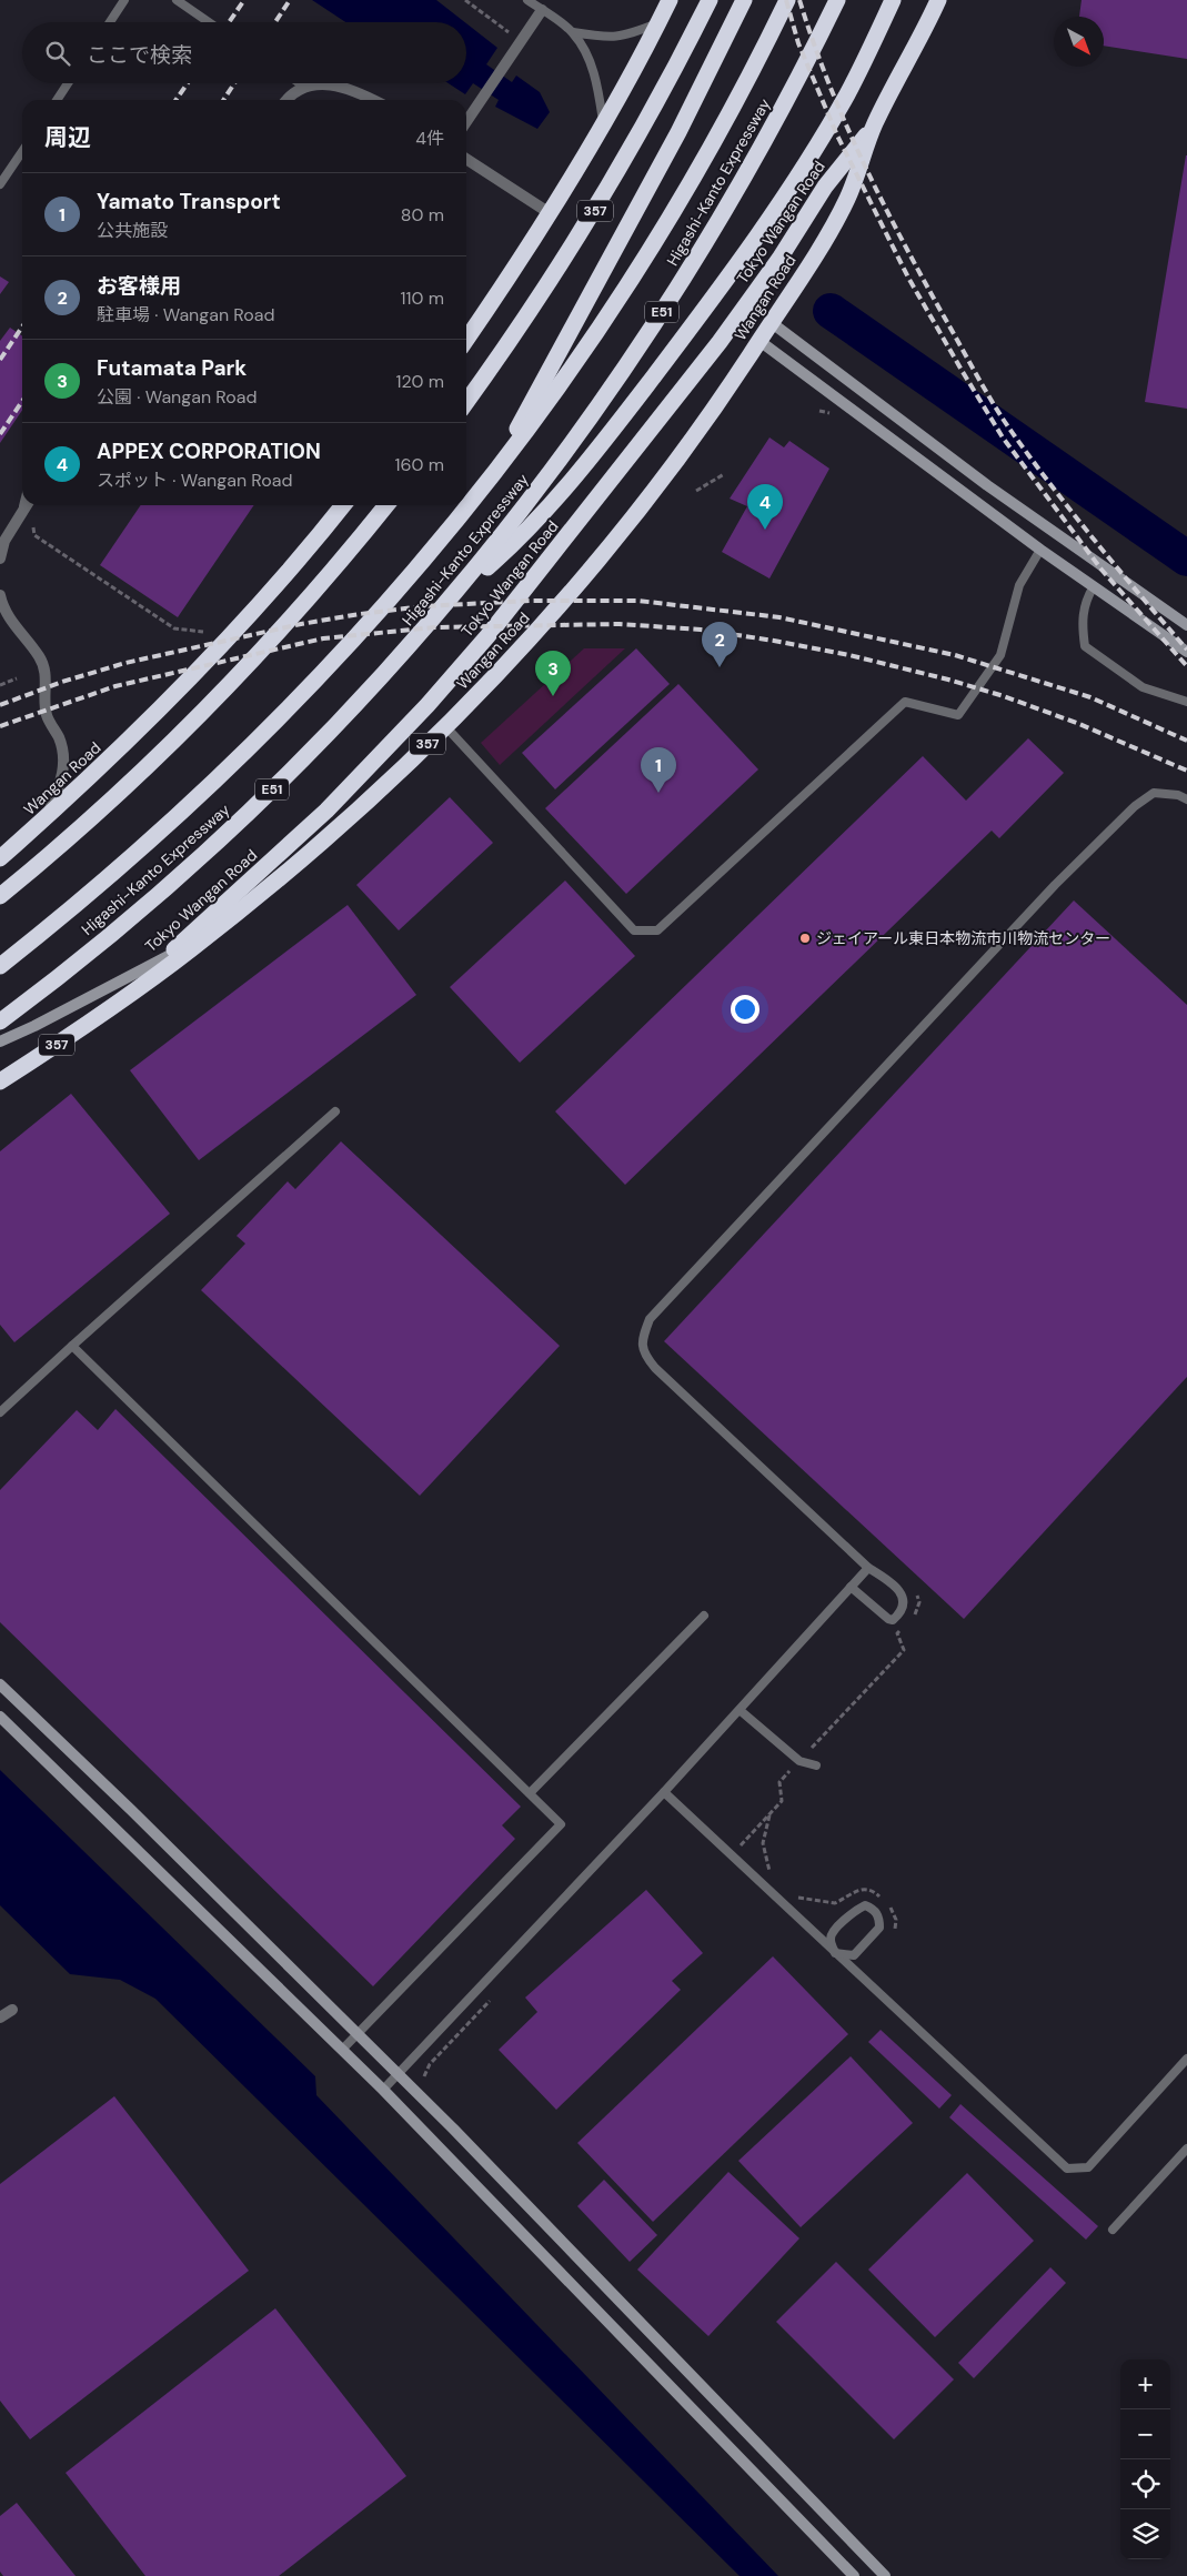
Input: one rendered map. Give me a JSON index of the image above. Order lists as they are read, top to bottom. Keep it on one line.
{"streets":{"highway":["Higashi-Kanto Expressway","357","Tokyo Wangan Road","Wangan Road","E51"]},"crossings":[["Tokyo Wangan Road","Wangan Road"]],"places":["ジェイアール東日本物流市川物流センター"],"north":"bottom right","page":{"search":"ここで検索","heading":["周辺","4件"],"list":[{"mark":"1","name":"Yamato Transport","note":"公共施設","value":"80 m"},{"mark":"2","name":"お客様用","note":"駐車場 · Wangan Road","value":"110 m"},{"mark":"3","name":"Futamata Park","note":"公園 · Wangan Road","value":"120 m"},{"mark":"4","name":"APPEX CORPORATION","note":"スポット · Wangan Road","value":"160 m"}],"pins":["4","2","3","1"],"map_buttons":["+","−"]}}
